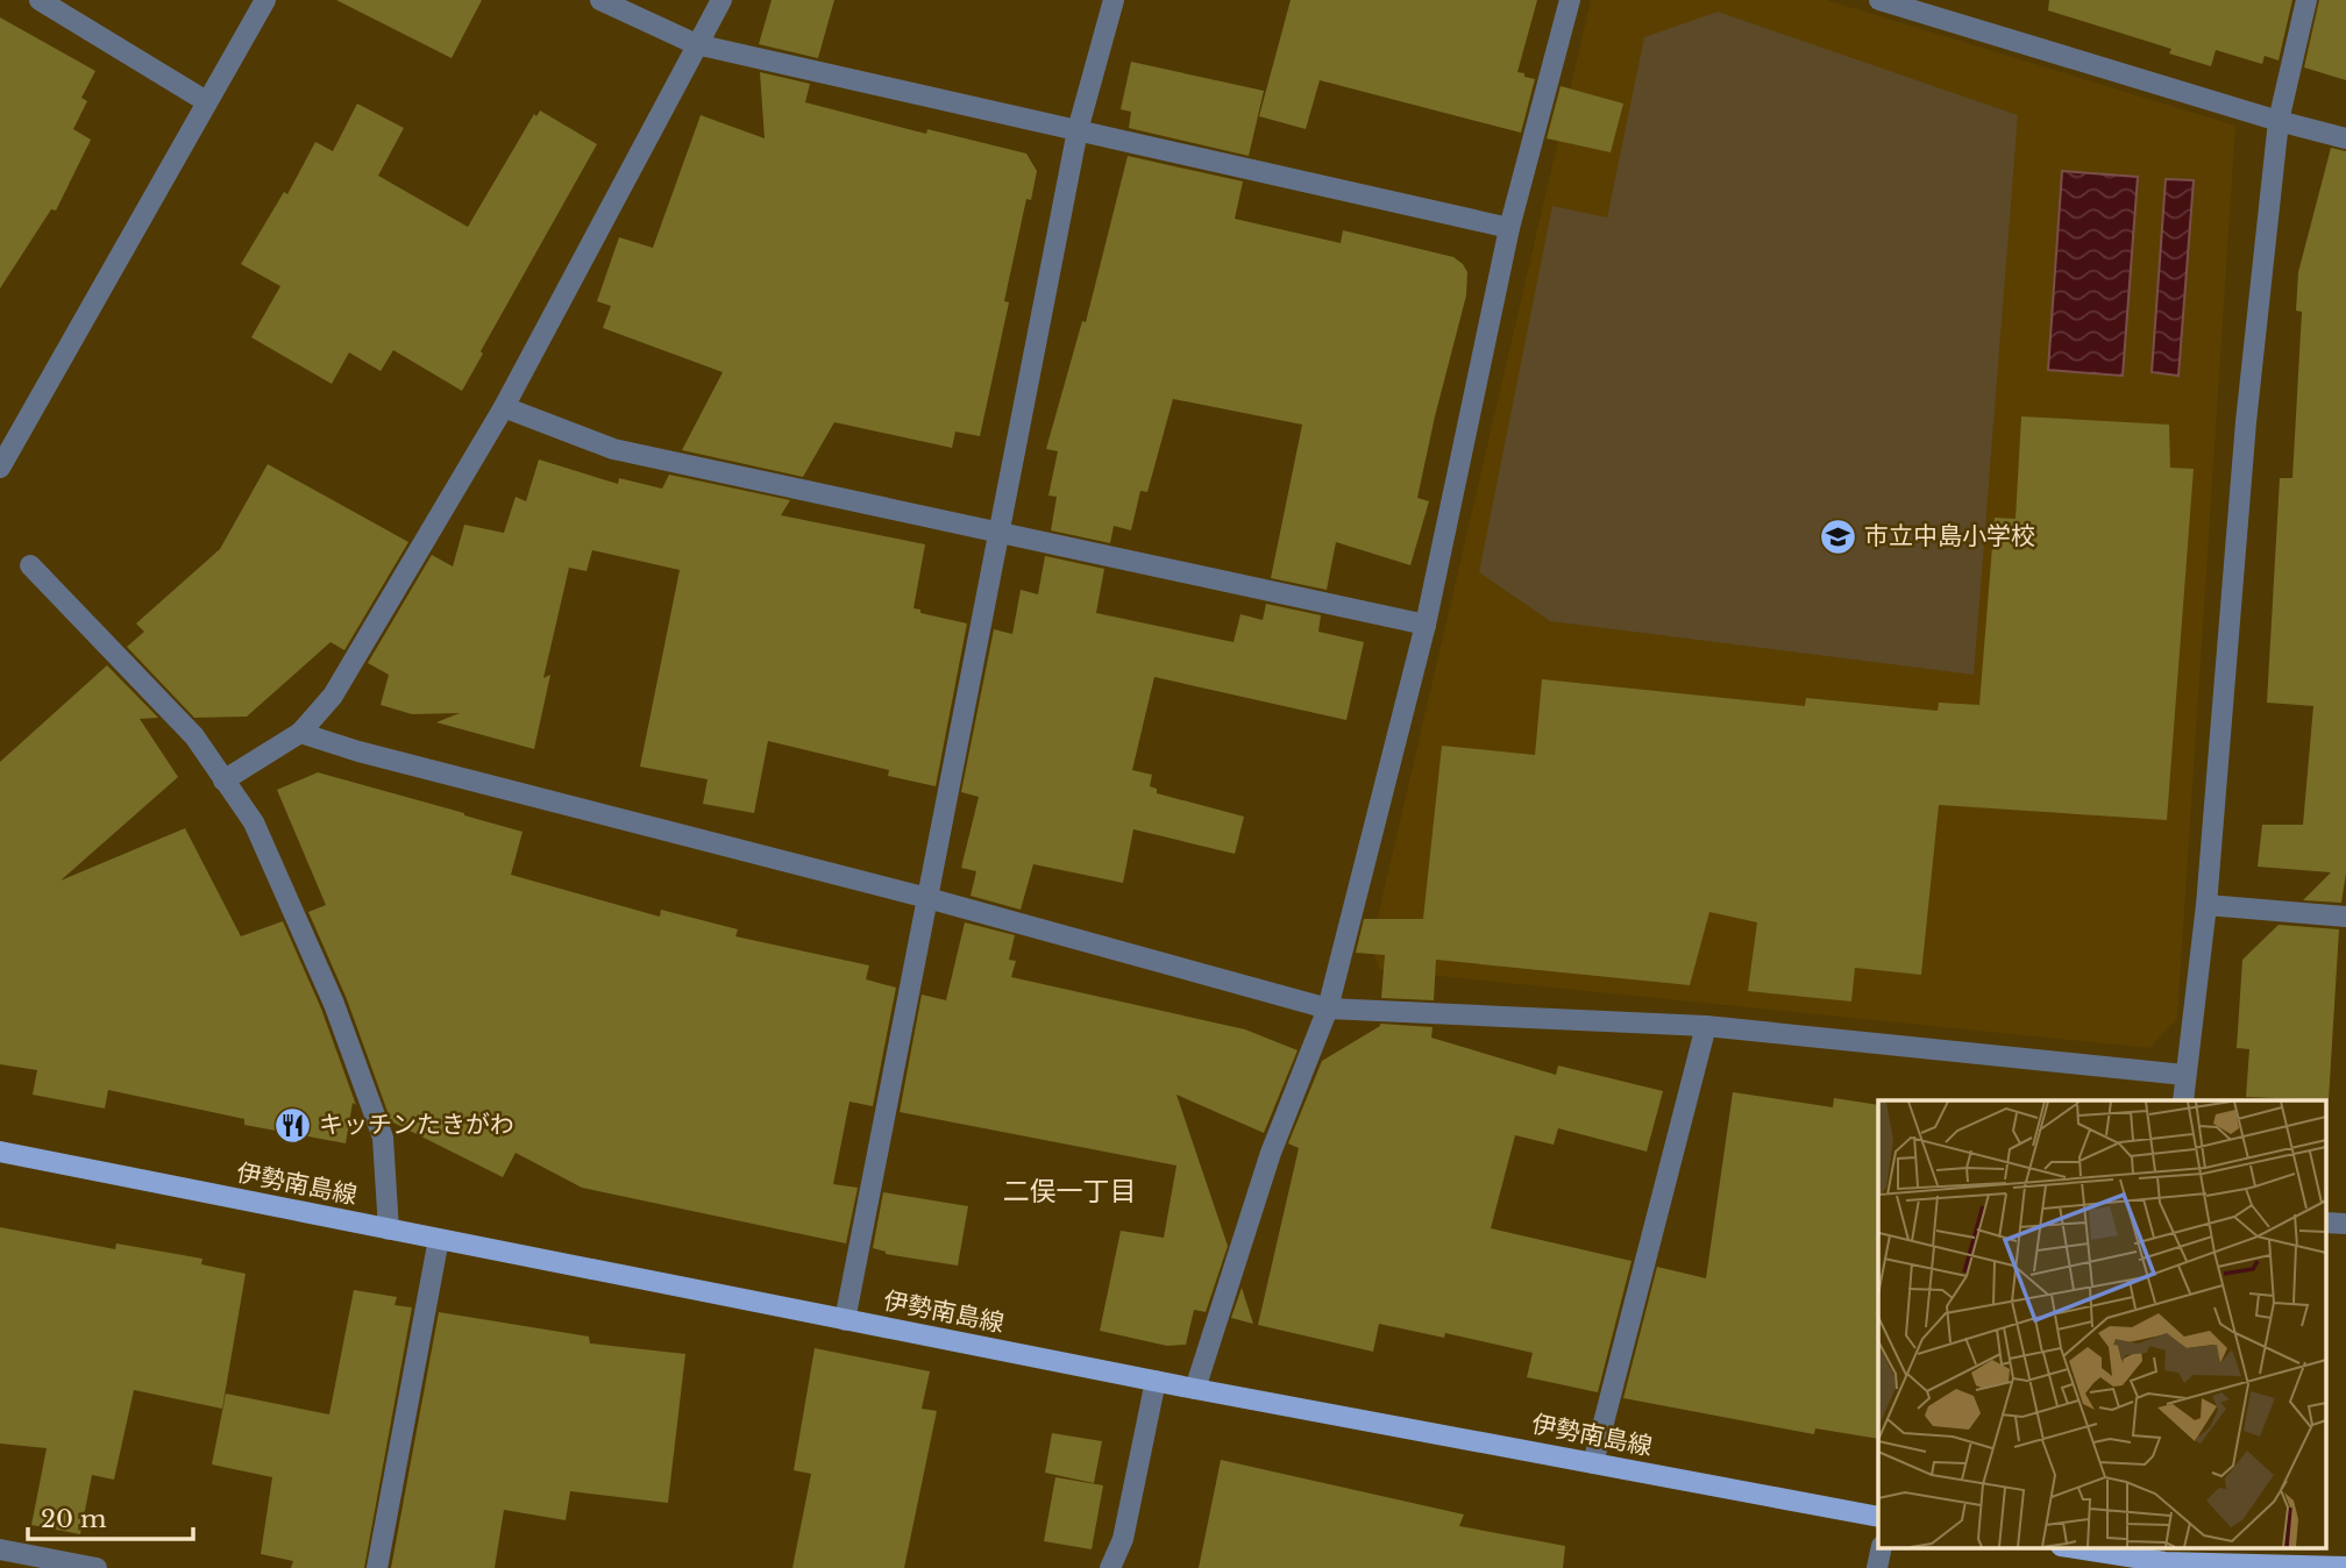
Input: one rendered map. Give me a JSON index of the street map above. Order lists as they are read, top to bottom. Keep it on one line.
{"streets":{"main road":["伊勢南島線"]},"districts":["二俣一丁目"],"places":{"school or university":["市立中島小学校"],"restaurant":["キッチンたきがわ"]},"scale_bar":"20 m"}
